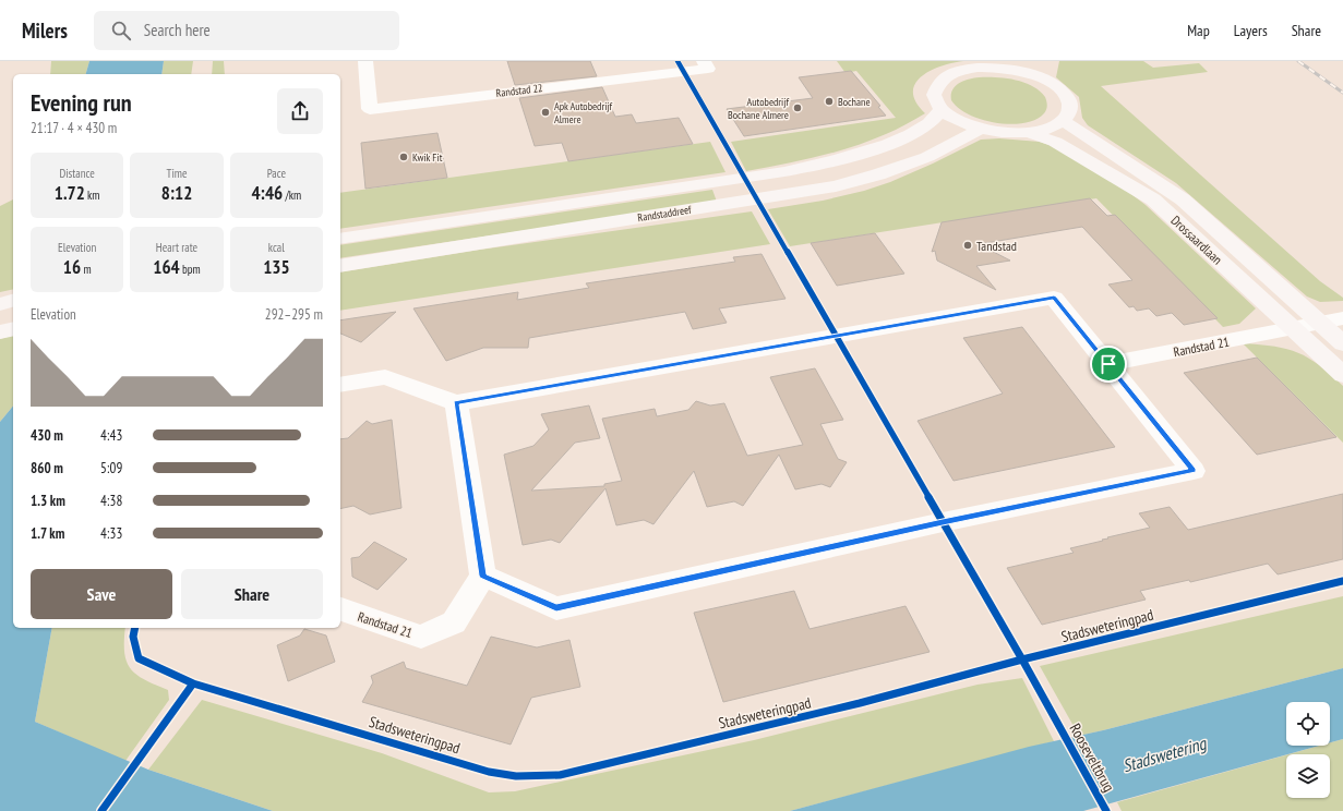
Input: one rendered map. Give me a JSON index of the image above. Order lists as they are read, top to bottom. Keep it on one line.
{"streets":{"main road":["Randstaddreef","Drossaardlaan"],"street":["Randstad 22","Randstad 21"],"cycle path":["Stadsweteringpad","Rooseveltbrug"]},"crossings":[["Drossaardlaan","Randstad 21"]],"water":["Stadswetering"],"places":["Bochane","Autobedrijf Bochane Almere","Apk Autobedrijf Almere","Kwik Fit","Tandstad"],"page":{"header":"Milers","search":"Search here","nav":["Map","Layers","Share"],"heading":["Evening run","21:17 · 4 × 430 m"],"stats":[["Distance","1.72 km"],["Time","8:12"],["Pace","4:46 /km"],["Elevation","16 m"],["Heart rate","164 bpm"],["kcal","135"]],"chart":["Elevation","292–295 m"],"list":[{"name":"430 m","note":"4:43"},{"name":"860 m","note":"5:09"},{"name":"1.3 km","note":"4:38"},{"name":"1.7 km","note":"4:33"}],"buttons":["Save","Share"]}}
